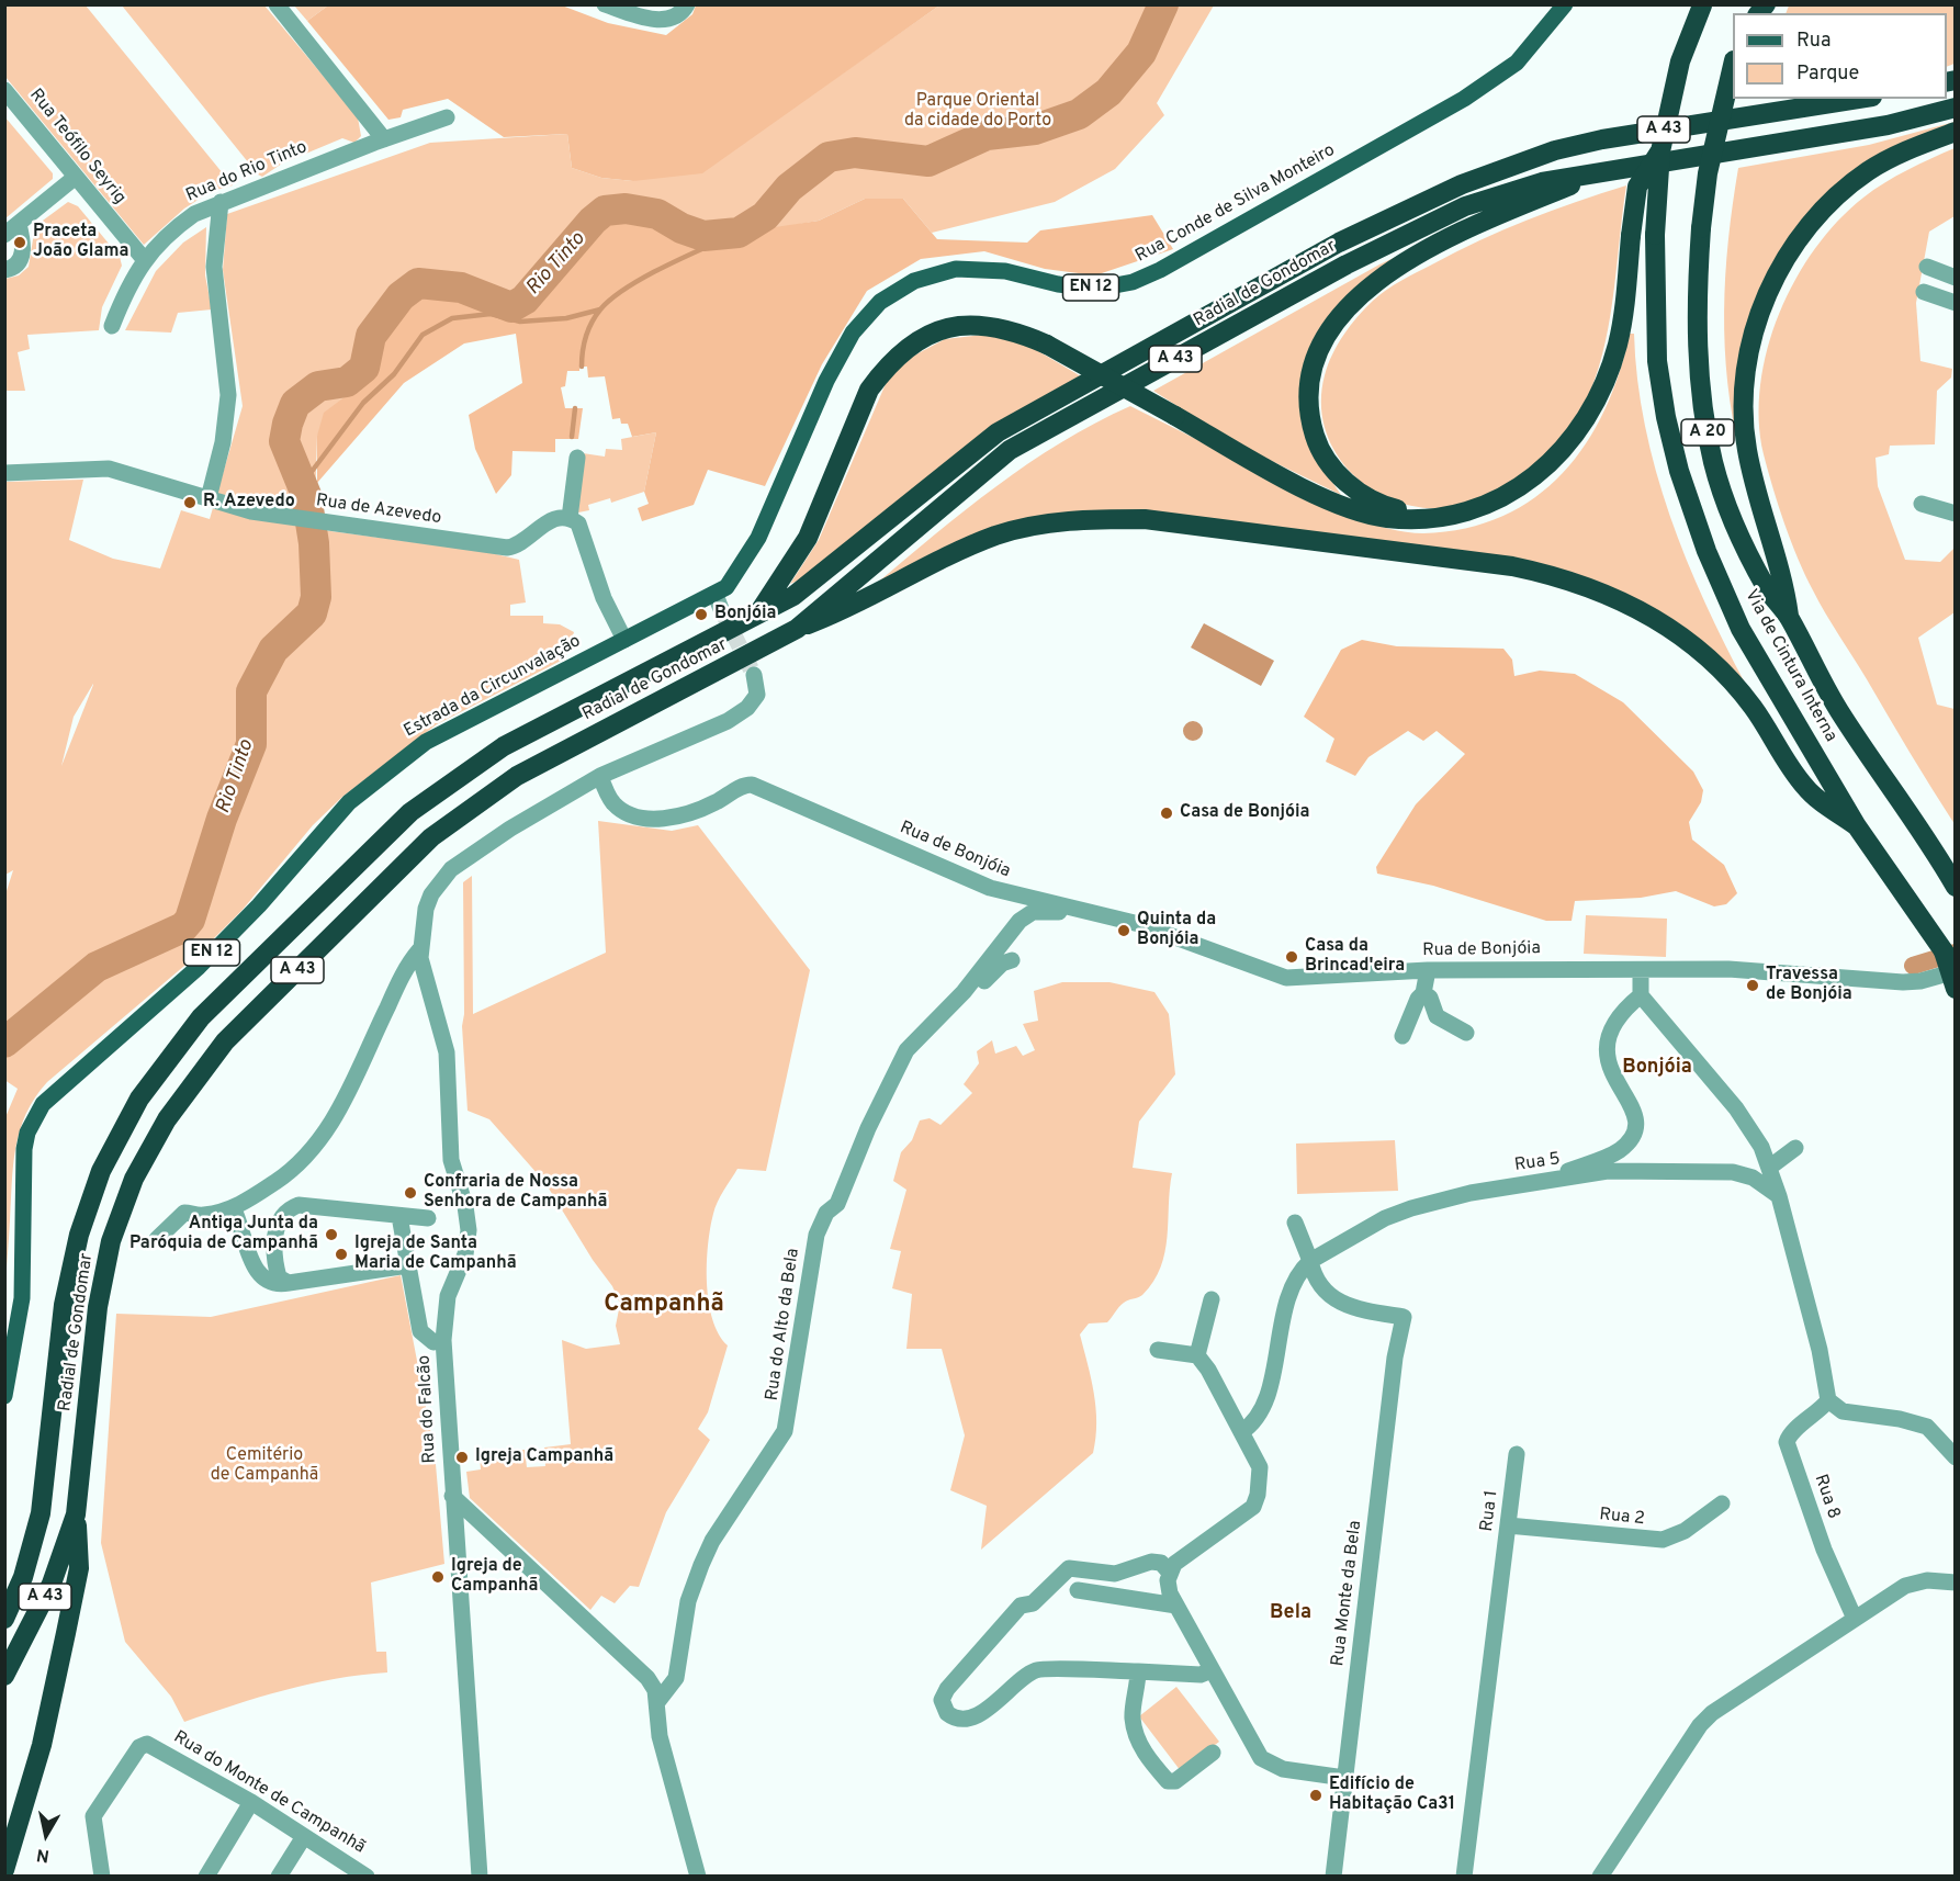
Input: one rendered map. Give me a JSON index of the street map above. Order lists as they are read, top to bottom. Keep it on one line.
{"streets":{"highway":["A 43","Radial de Gondomar","A 20","Via de Cintura Interna"],"main road":["Rua Conde de Silva Monteiro","EN 12","Estrada da Circunvalação"],"street":["Rua Teófilo Seyrig","Rua do Rio Tinto","Rua de Azevedo","Rua de Bonjóia","Rua 5","Rua do Alto da Bela","Rua do Falcão","Rua 8","Rua 1","Rua 2","Rua Monte da Bela","Rua do Monte de Campanhã"]},"crossings":[["Rua Teófilo Seyrig","Rua do Rio Tinto"],["Rua Conde de Silva Monteiro","Estrada da Circunvalação"],["Via de Cintura Interna","Rua de Bonjóia"],["Rua de Bonjóia","Rua do Alto da Bela"],["Rua 5","Rua Monte da Bela"],["Rua 1","Rua 2"]],"districts":["Bonjóia","Campanhã","Bela"],"water":["Rio Tinto"],"parks":["Parque Oriental da cidade do Porto","Cemitério de Campanhã"],"places":["Praceta João Glama","R. Azevedo","Bonjóia","Casa de Bonjóia","Quinta da Bonjóia","Casa da Brincad'eira","Travessa de Bonjóia","Confraria de Nossa Senhora de Campanhã","Antiga Junta da Paróquia de Campanhã","Igreja de Santa Maria de Campanhã","Igreja Campanhã","Igreja de Campanhã","Edifício de Habitação Ca31"],"legend":["Rua","Parque"],"north":"bottom"}
